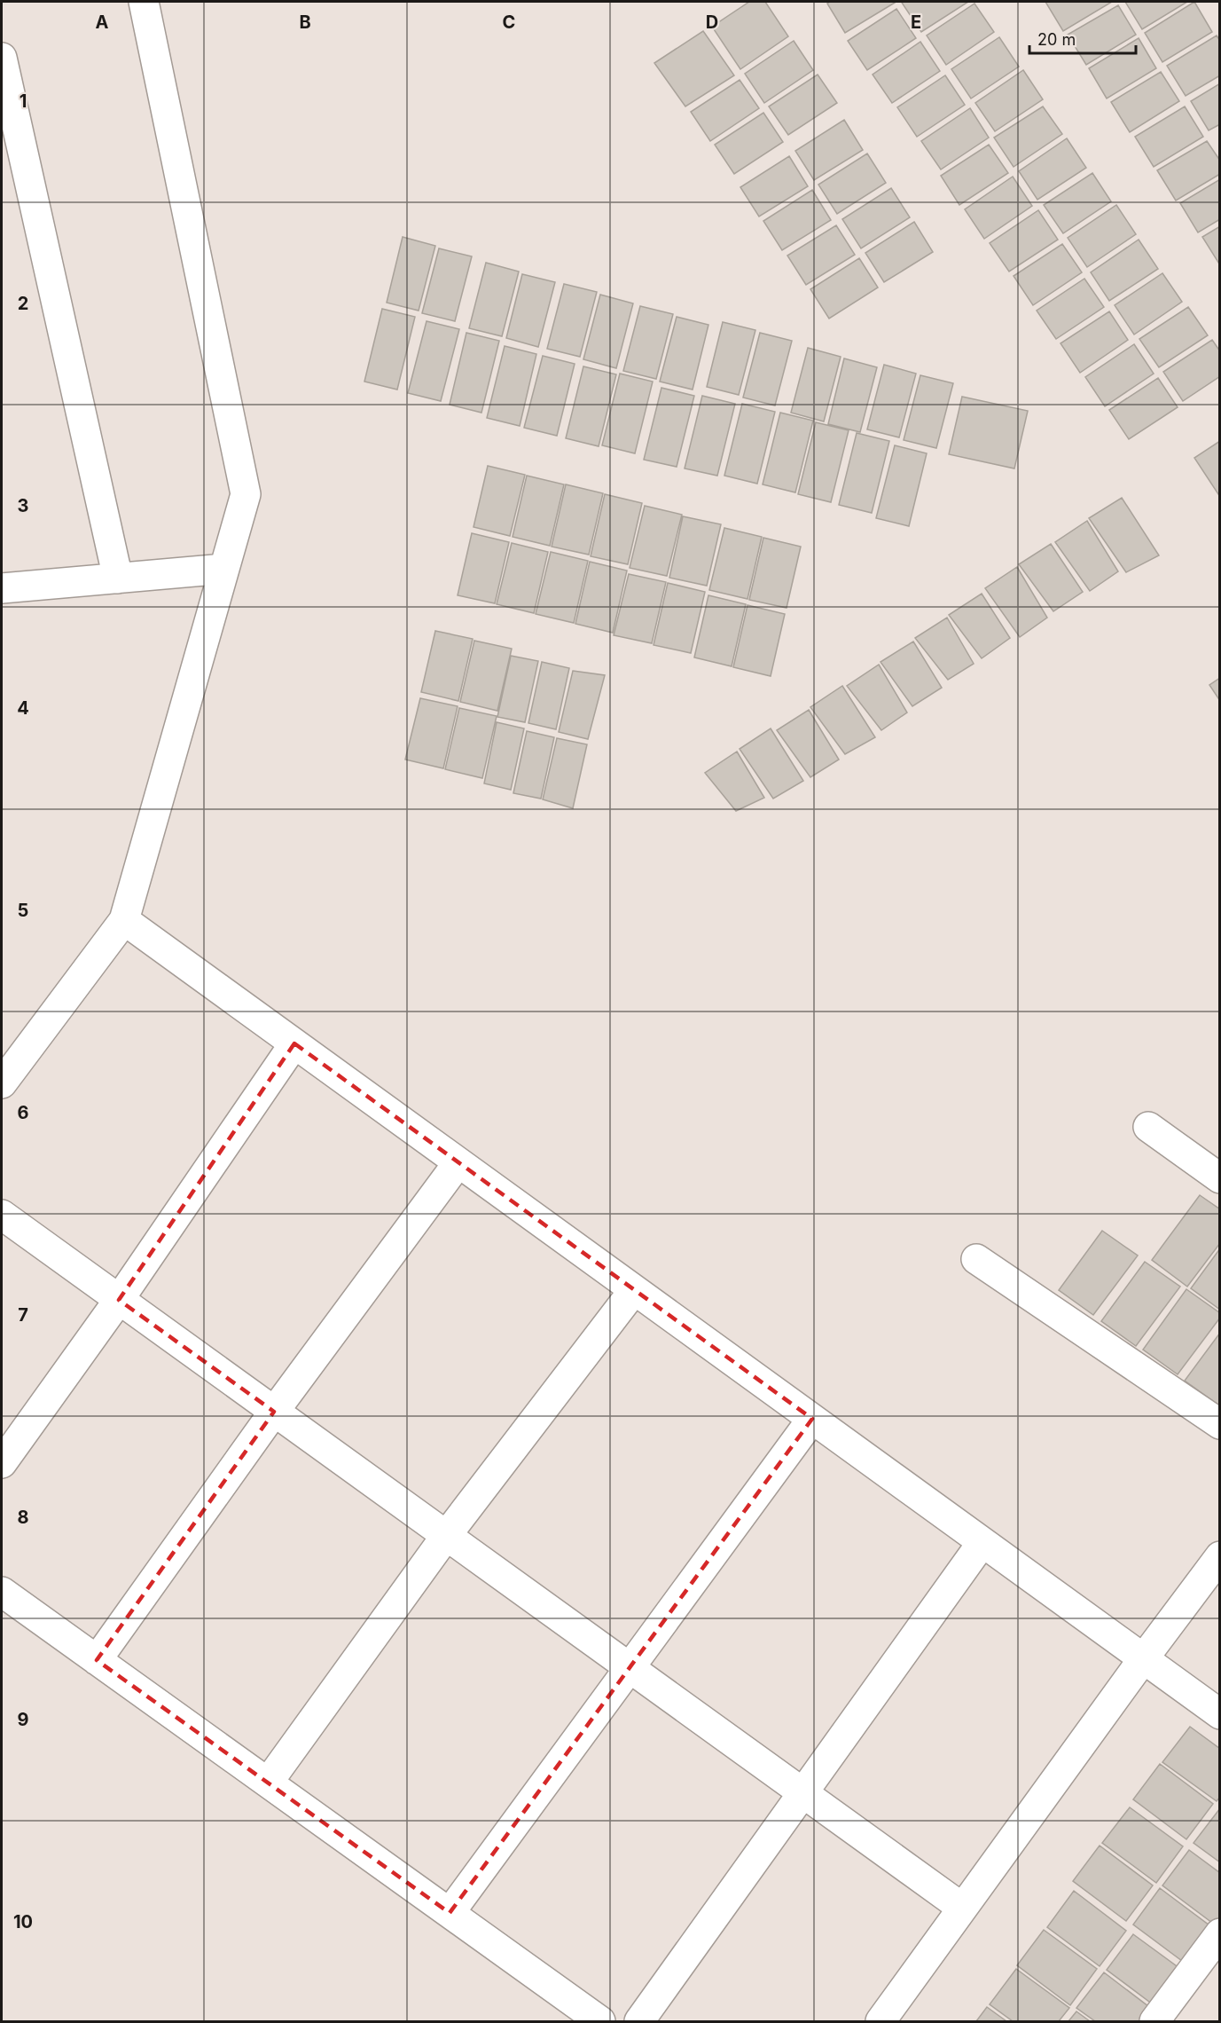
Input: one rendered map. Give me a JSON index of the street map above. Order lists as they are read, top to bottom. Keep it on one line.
{"scale_bar":"20 m","grid":{"columns":["A","B","C","D","E"],"rows":["1","2","3","4","5","6","7","8","9","10"]}}
